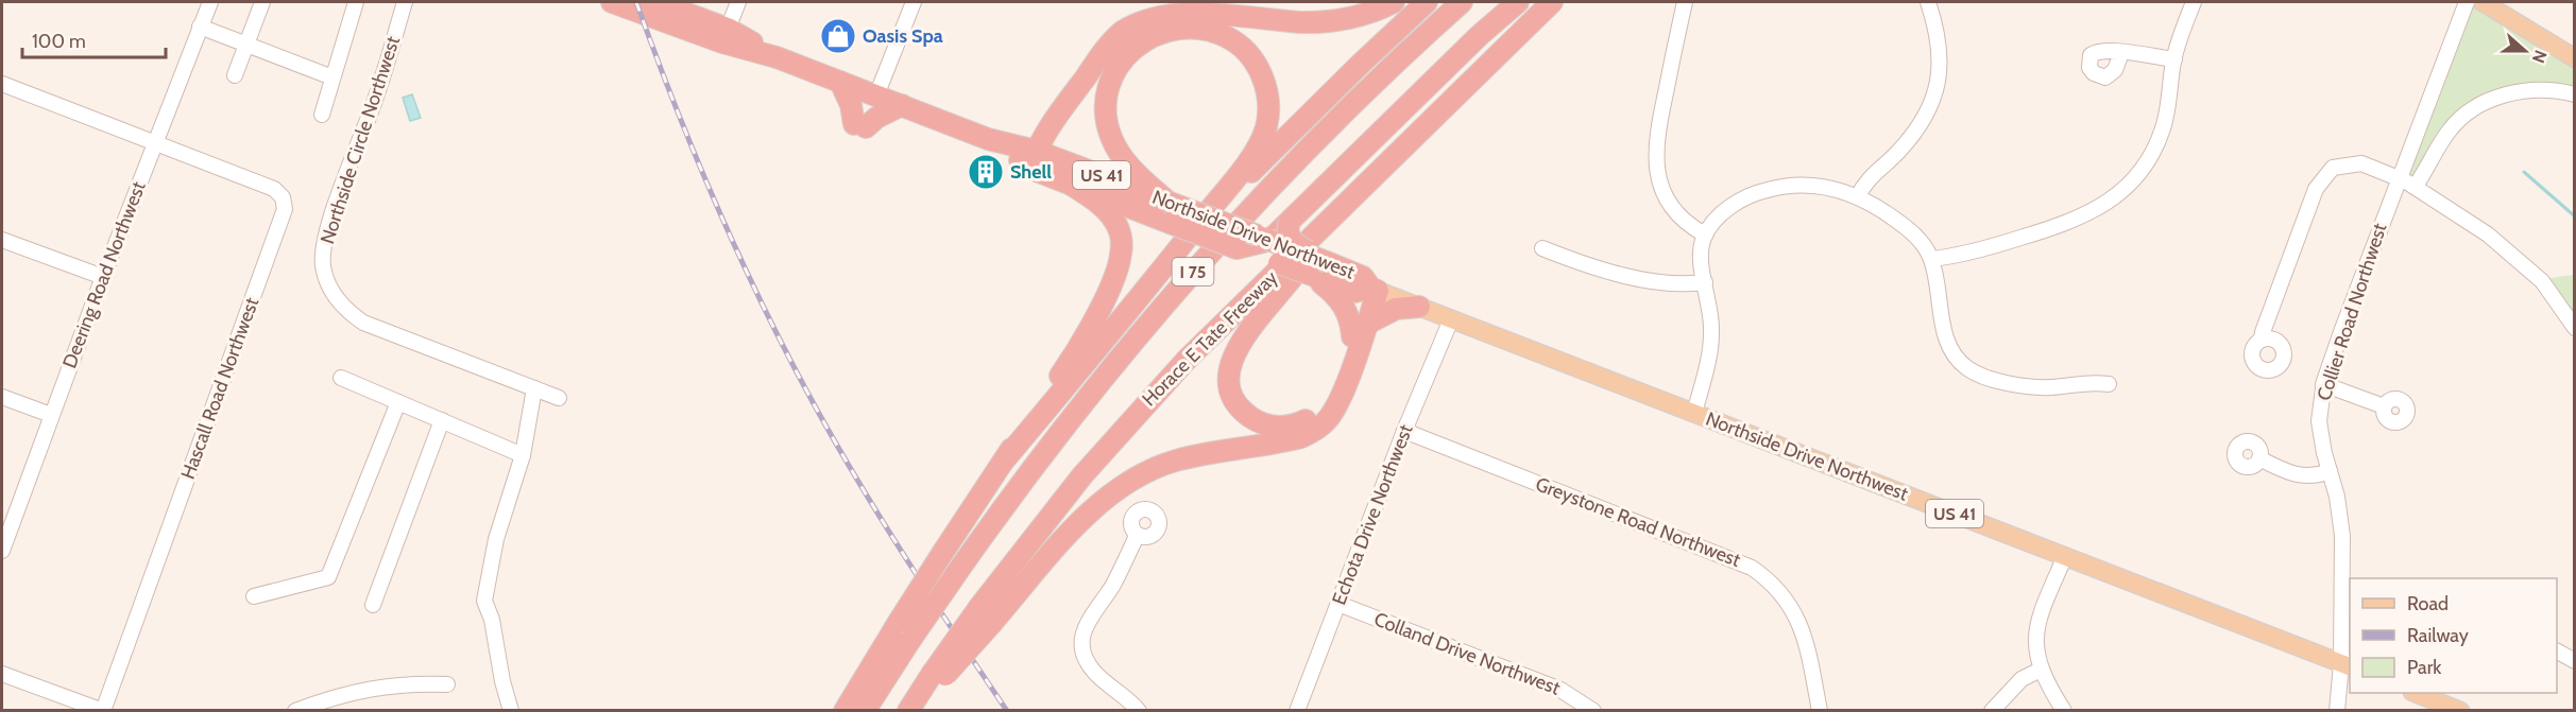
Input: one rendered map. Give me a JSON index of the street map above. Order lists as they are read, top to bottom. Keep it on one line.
{"streets":{"highway":["US 41","Northside Drive Northwest","I 75","Horace E Tate Freeway"],"street":["Northside Circle Northwest","Deering Road Northwest","Collier Road Northwest","Hascall Road Northwest","Echota Drive Northwest","Greystone Road Northwest","Colland Drive Northwest"]},"crossings":[["Northside Drive Northwest","Collier Road Northwest"],["Northside Drive Northwest","Echota Drive Northwest"],["Deering Road Northwest","Hascall Road Northwest"],["Echota Drive Northwest","Greystone Road Northwest"],["Echota Drive Northwest","Colland Drive Northwest"]],"places":{"shop":["Oasis Spa"],"building":["Shell"]},"legend":["Road","Railway","Park"],"scale_bar":"100 m","north":"right"}
